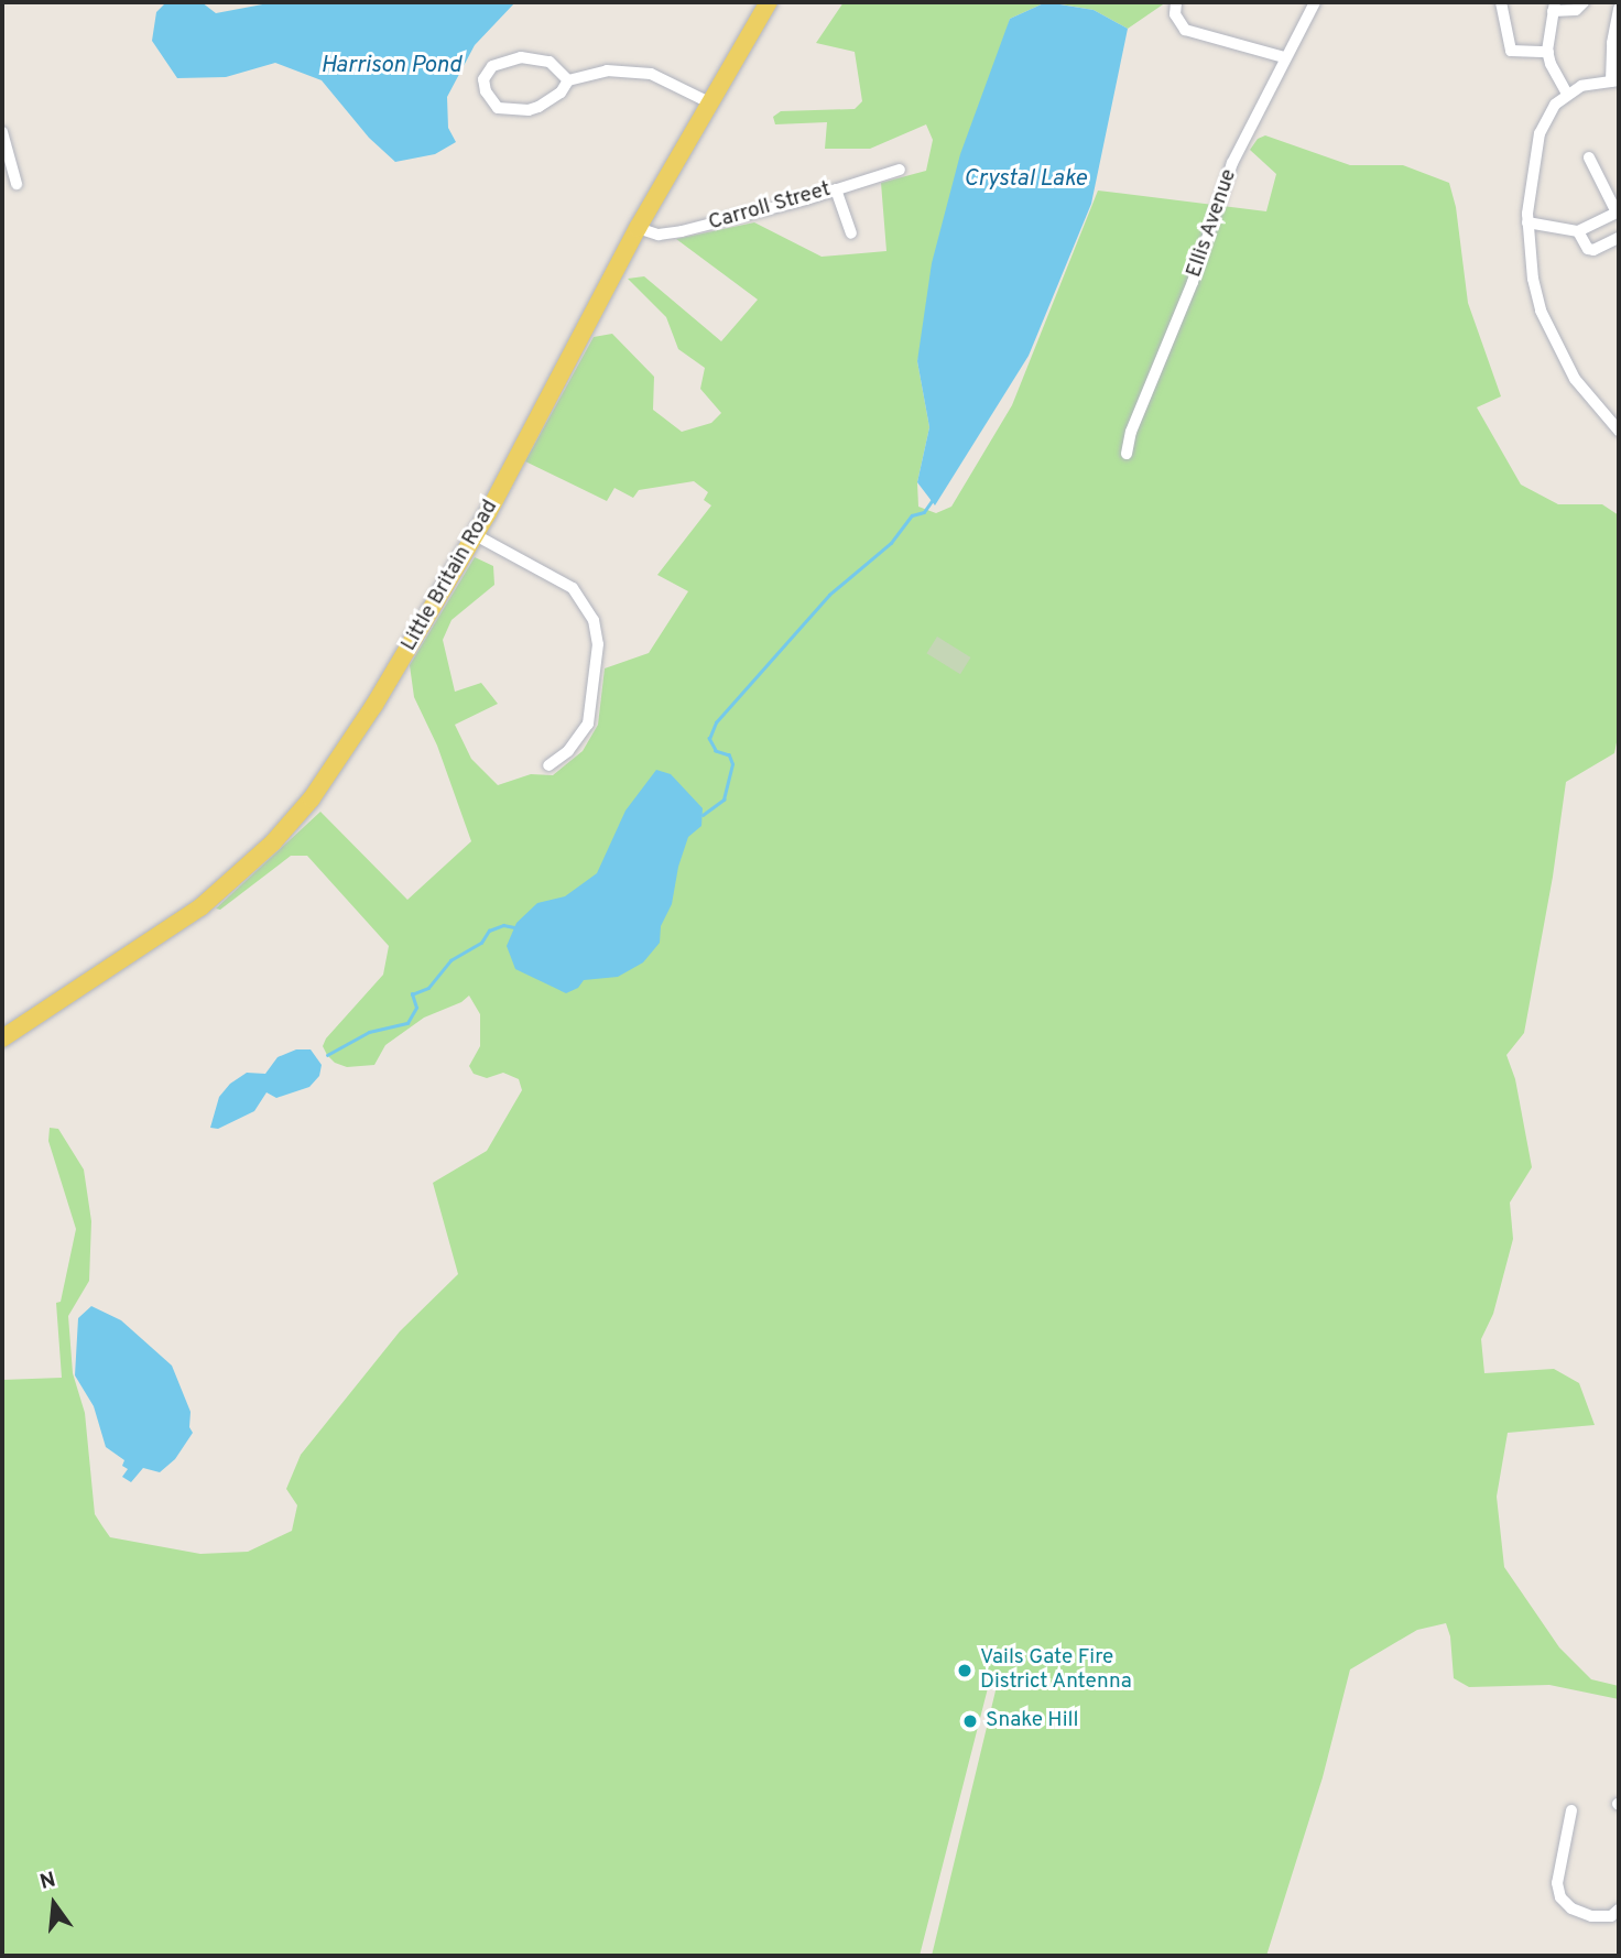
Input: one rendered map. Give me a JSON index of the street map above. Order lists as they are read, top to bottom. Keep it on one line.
{"streets":{"main road":["Little Britain Road"],"street":["Carroll Street","Ellis Avenue"]},"crossings":[["Carroll Street","Little Britain Road"]],"water":["Harrison Pond","Crystal Lake"],"places":["Vails Gate Fire District Antenna","Snake Hill"],"north":"top"}
